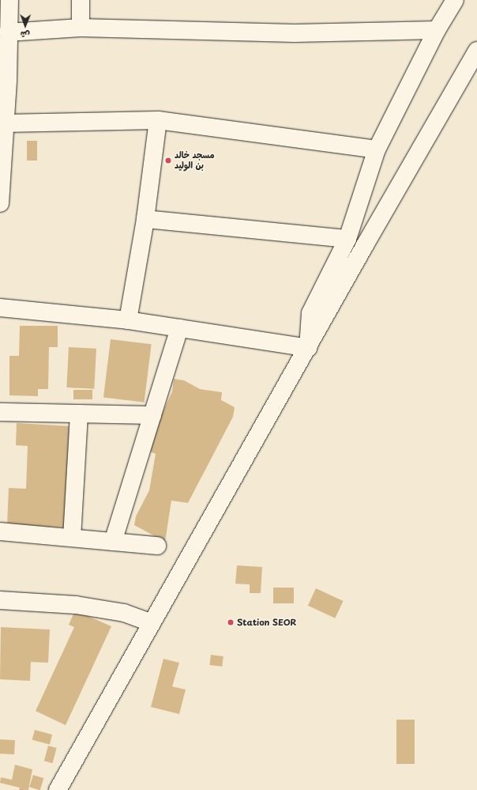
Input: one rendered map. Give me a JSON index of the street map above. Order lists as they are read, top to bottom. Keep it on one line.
{"places":["مسجد خالد بن الوليد","Station SEOR"],"north":"bottom"}
